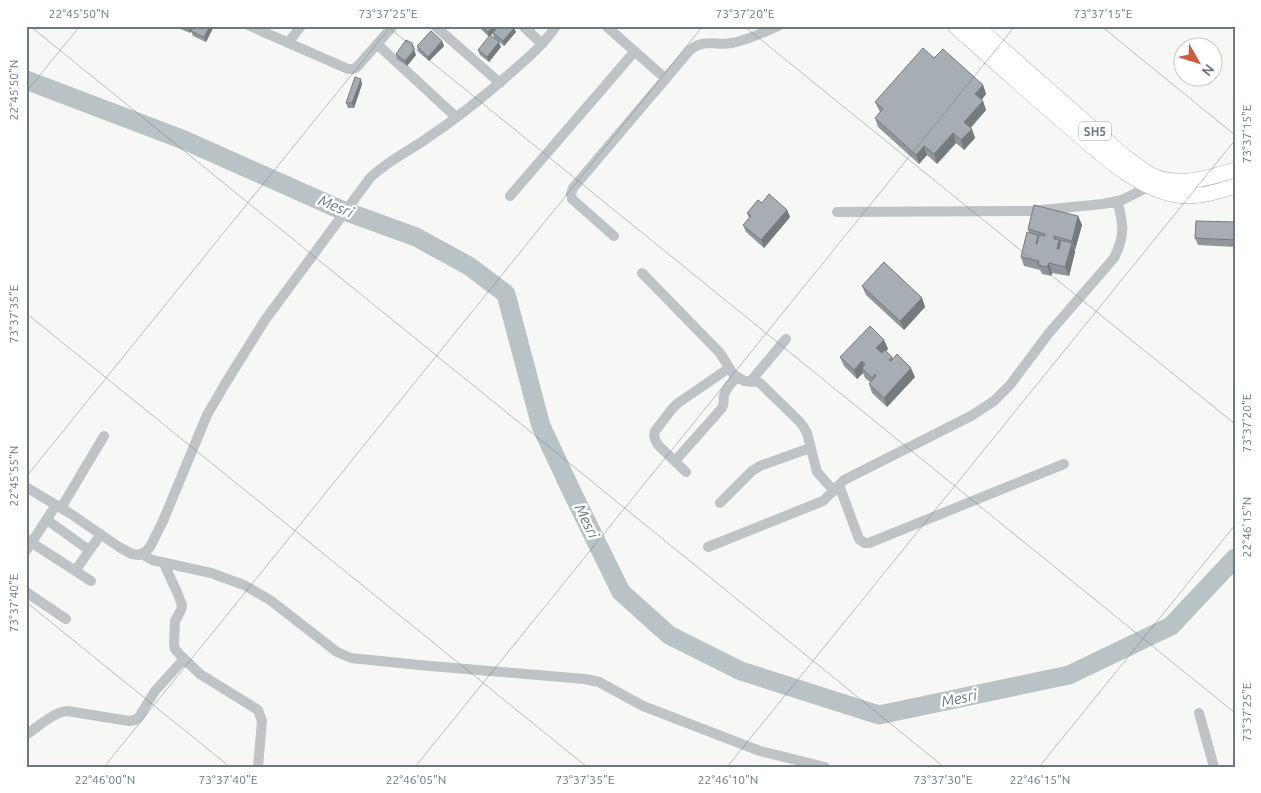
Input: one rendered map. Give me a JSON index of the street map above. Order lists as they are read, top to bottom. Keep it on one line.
{"streets":{"main road":["SH5"]},"water":["Mesri"],"north":"bottom right","coordinates":["22°45'50\"N","73°37'25\"E","73°37'20\"E","73°37'15\"E","73°37'35\"E","22°45'55\"N","22°46'15\"N","73°37'40\"E","22°46'00\"N","22°46'05\"N","22°46'10\"N","73°37'30\"E"]}
